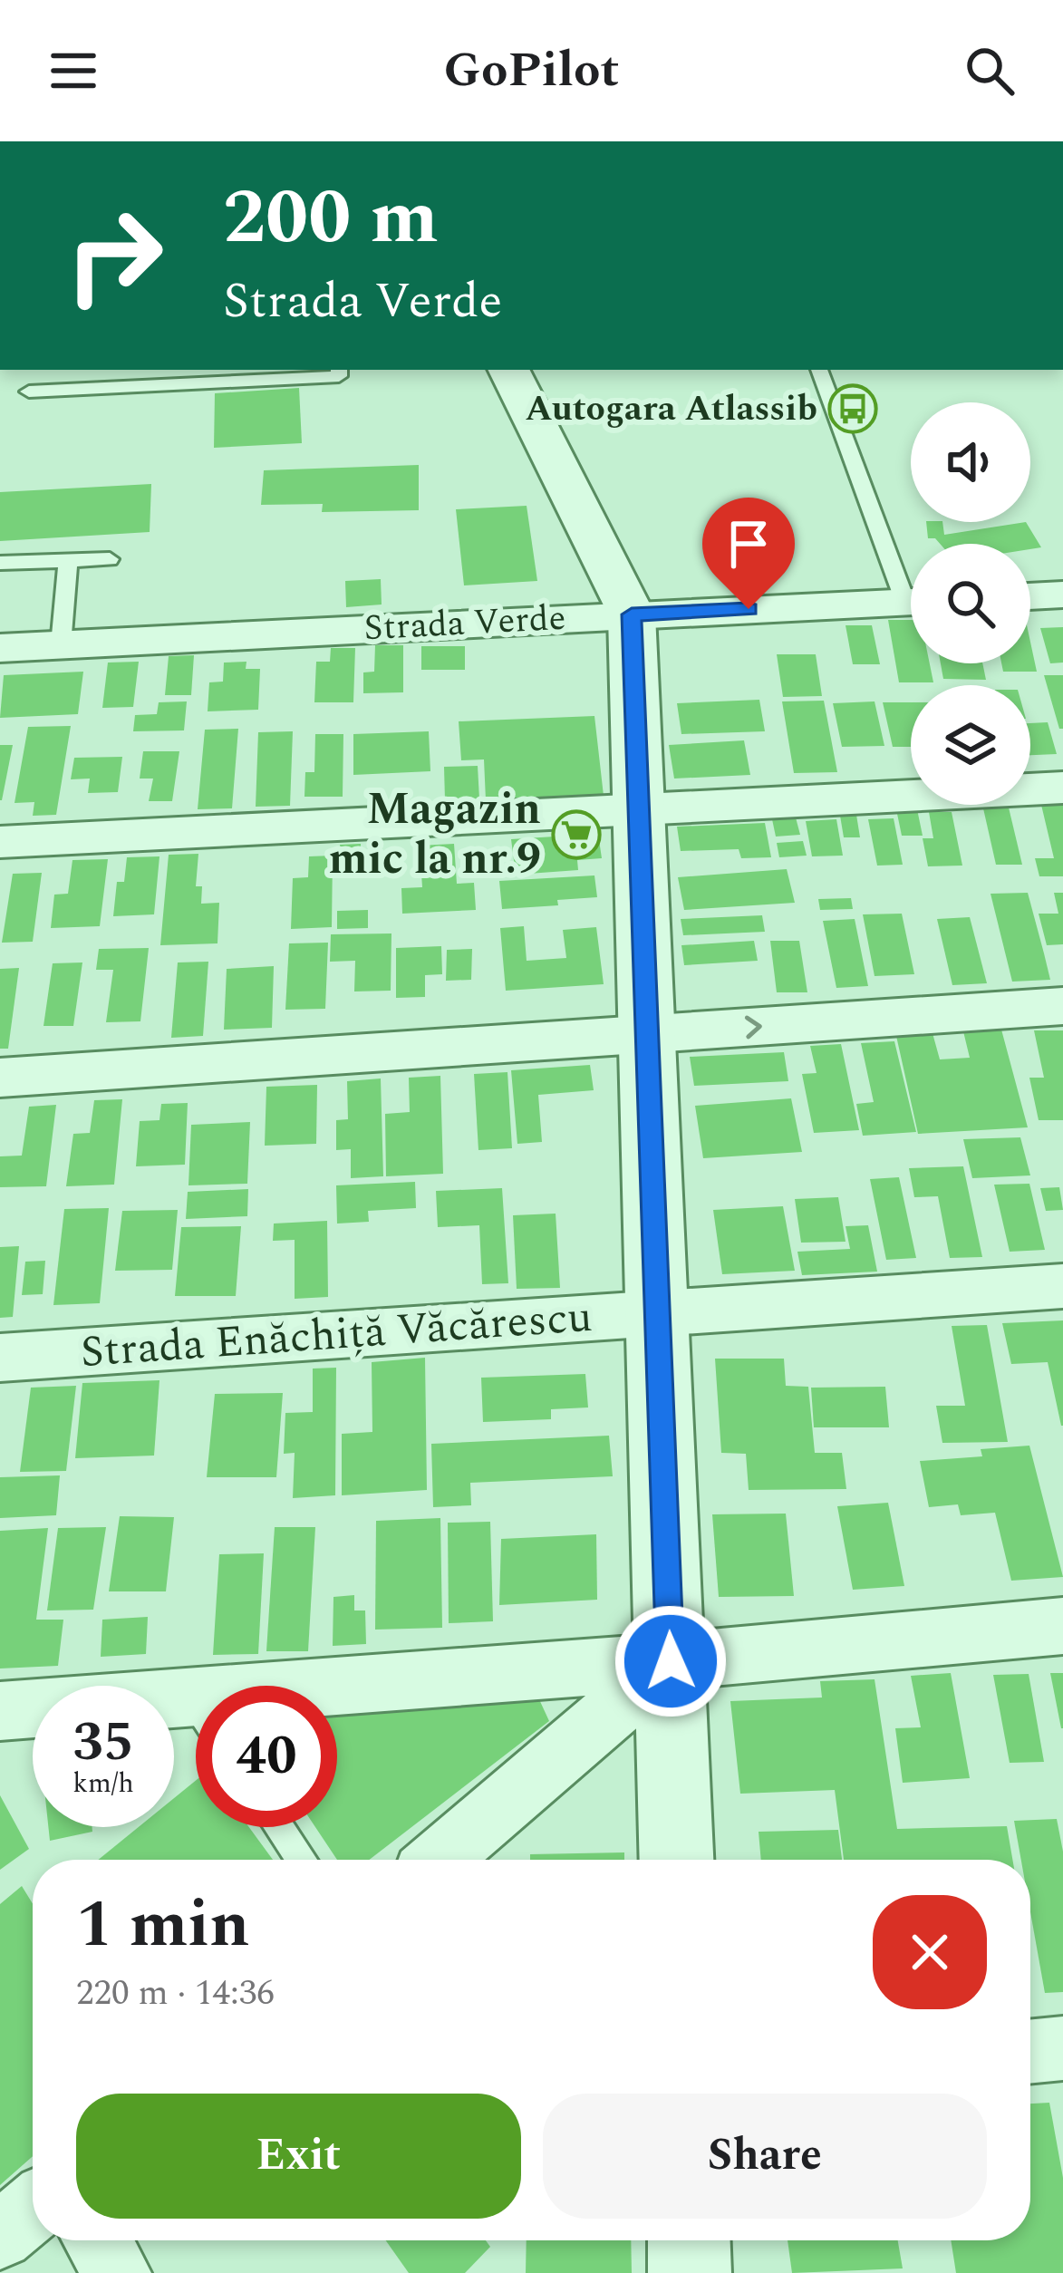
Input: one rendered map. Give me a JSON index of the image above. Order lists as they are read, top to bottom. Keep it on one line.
{"streets":{"street":["Strada Verde","Strada Enăchiță Văcărescu"]},"places":{"bus stop":["Autogara Atlassib"],"supermarket":["Magazin mic la nr.9"]},"page":{"header":"GoPilot","turn":["200 m","Strada Verde"],"speed":"35 km/h","limit":"40","heading":["1 min","220 m · 14:36"],"buttons":["Exit","Share"]}}
